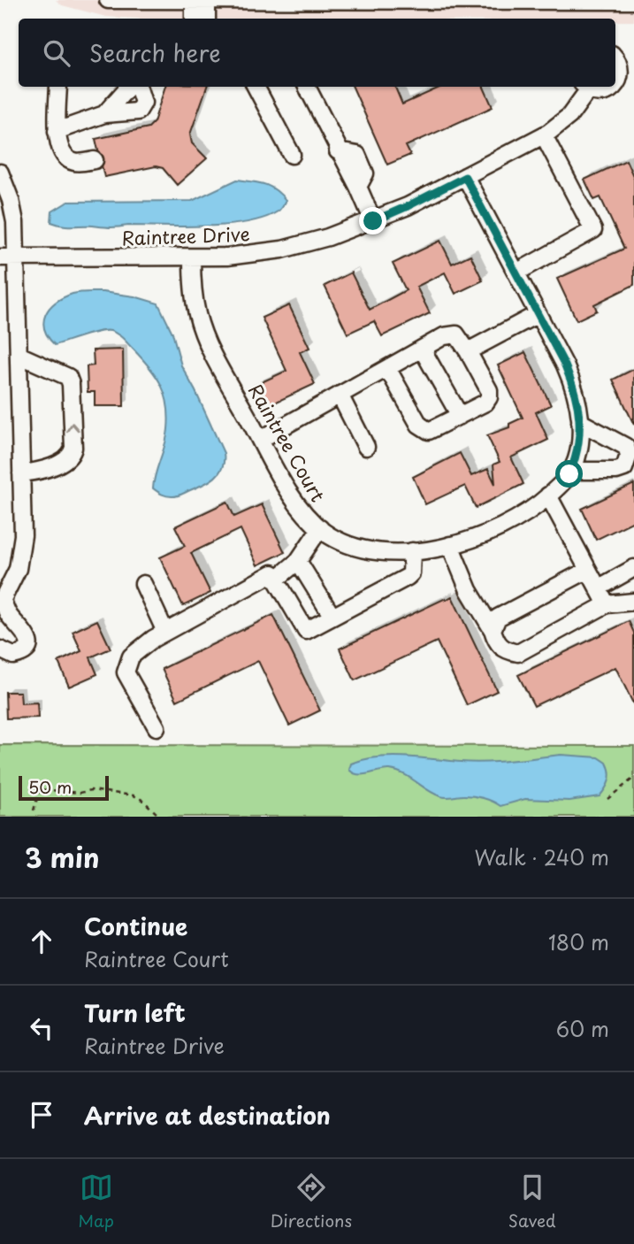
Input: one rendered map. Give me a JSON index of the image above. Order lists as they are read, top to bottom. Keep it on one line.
{"streets":{"street":["Raintree Drive","Raintree Court"]},"crossings":[["Raintree Drive","Raintree Court"]],"scale_bar":"50 m","page":{"search":"Search here","scale":"50 m","heading":["3 min","Walk · 240 m"],"list":[["Continue","Raintree Court","180 m"],["Turn left","Raintree Drive","60 m"],"Arrive at destination"],"nav":["Map","Directions","Saved"]}}
